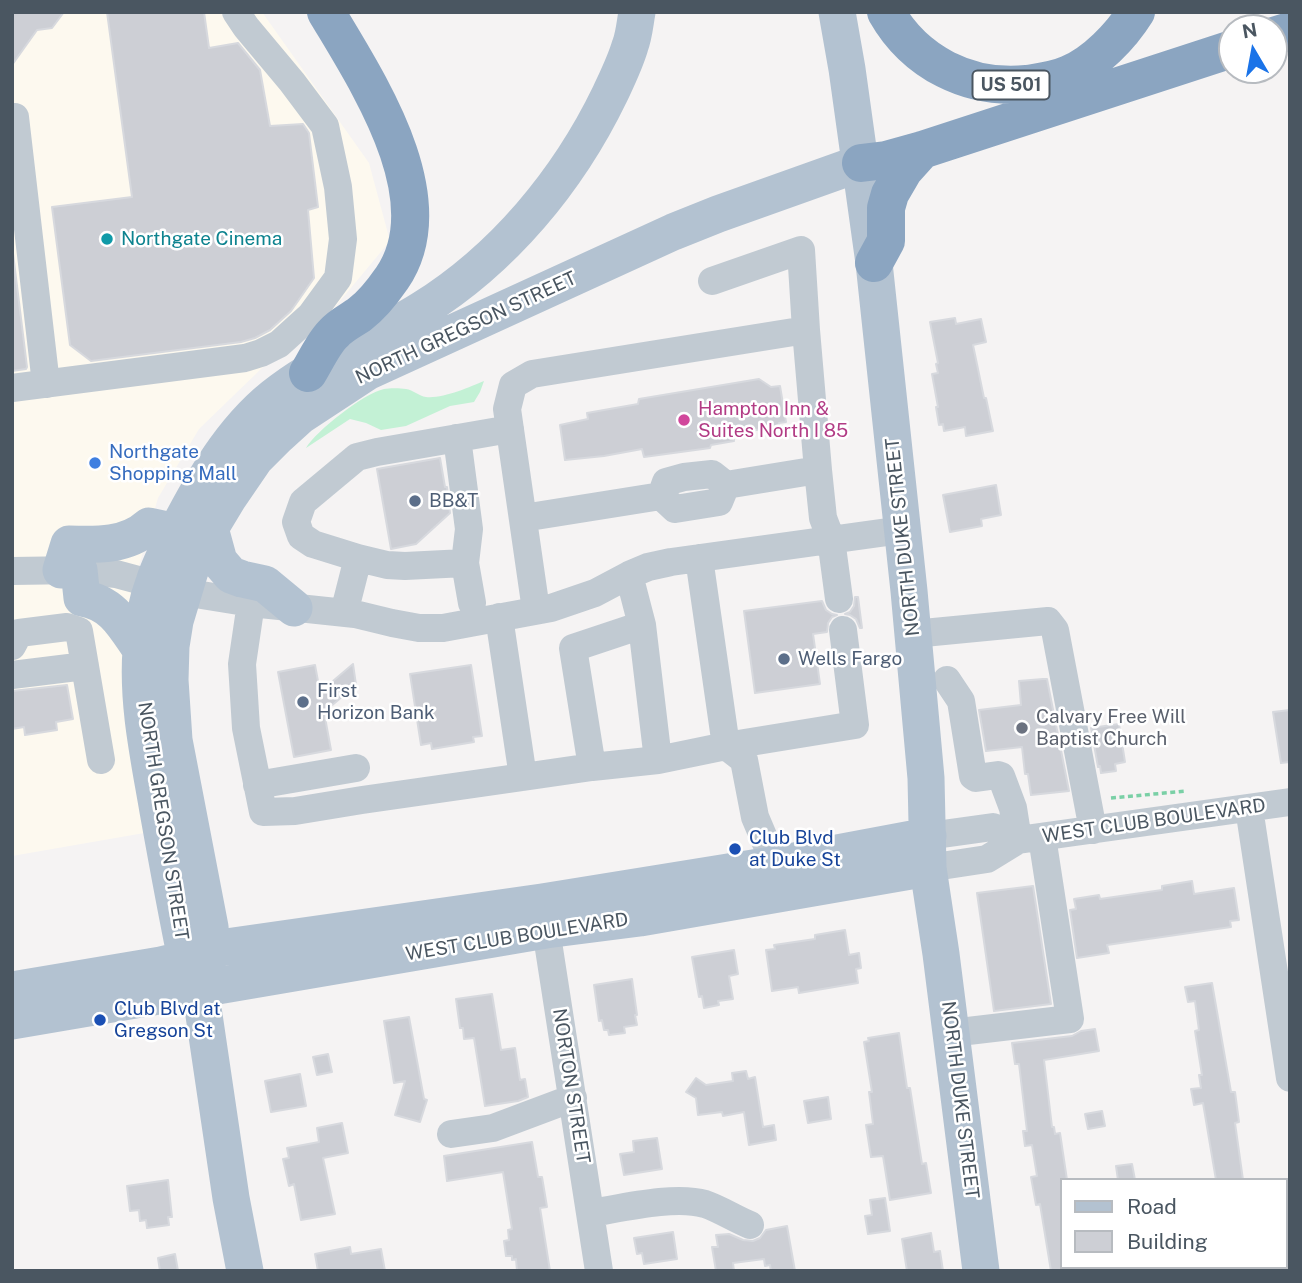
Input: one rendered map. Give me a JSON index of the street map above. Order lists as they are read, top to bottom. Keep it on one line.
{"streets":{"highway":["US 501"],"main road":["NORTH GREGSON STREET","NORTH DUKE STREET","WEST CLUB BOULEVARD"],"street":["NORTON STREET"]},"crossings":[["NORTH GREGSON STREET","NORTH DUKE STREET"],["NORTH GREGSON STREET","WEST CLUB BOULEVARD"],["NORTH DUKE STREET","WEST CLUB BOULEVARD"],["WEST CLUB BOULEVARD","NORTON STREET"]],"places":["Northgate Cinema","Hampton Inn & Suites North I 85","Northgate Shopping Mall","BB&T","Wells Fargo","First Horizon Bank","Calvary Free Will Baptist Church","Club Blvd at Duke St","Club Blvd at Gregson St"],"legend":["Road","Building"],"north":"top"}
